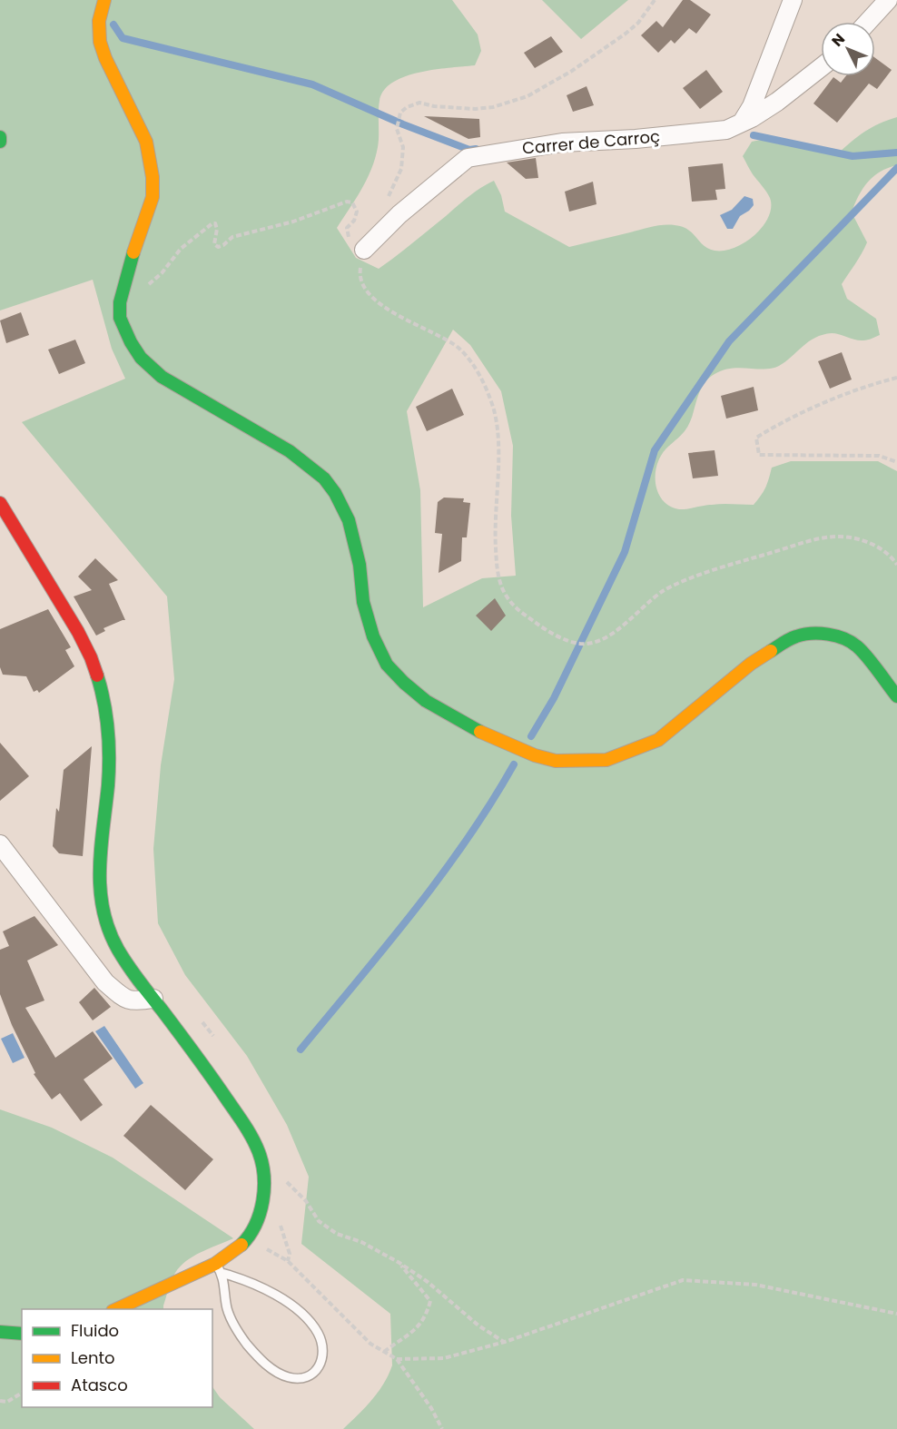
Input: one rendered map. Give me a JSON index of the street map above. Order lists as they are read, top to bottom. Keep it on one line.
{"streets":{"street":["Carrer de Carroç"]},"legend":["Fluido","Lento","Atasco"],"north":"top left"}
